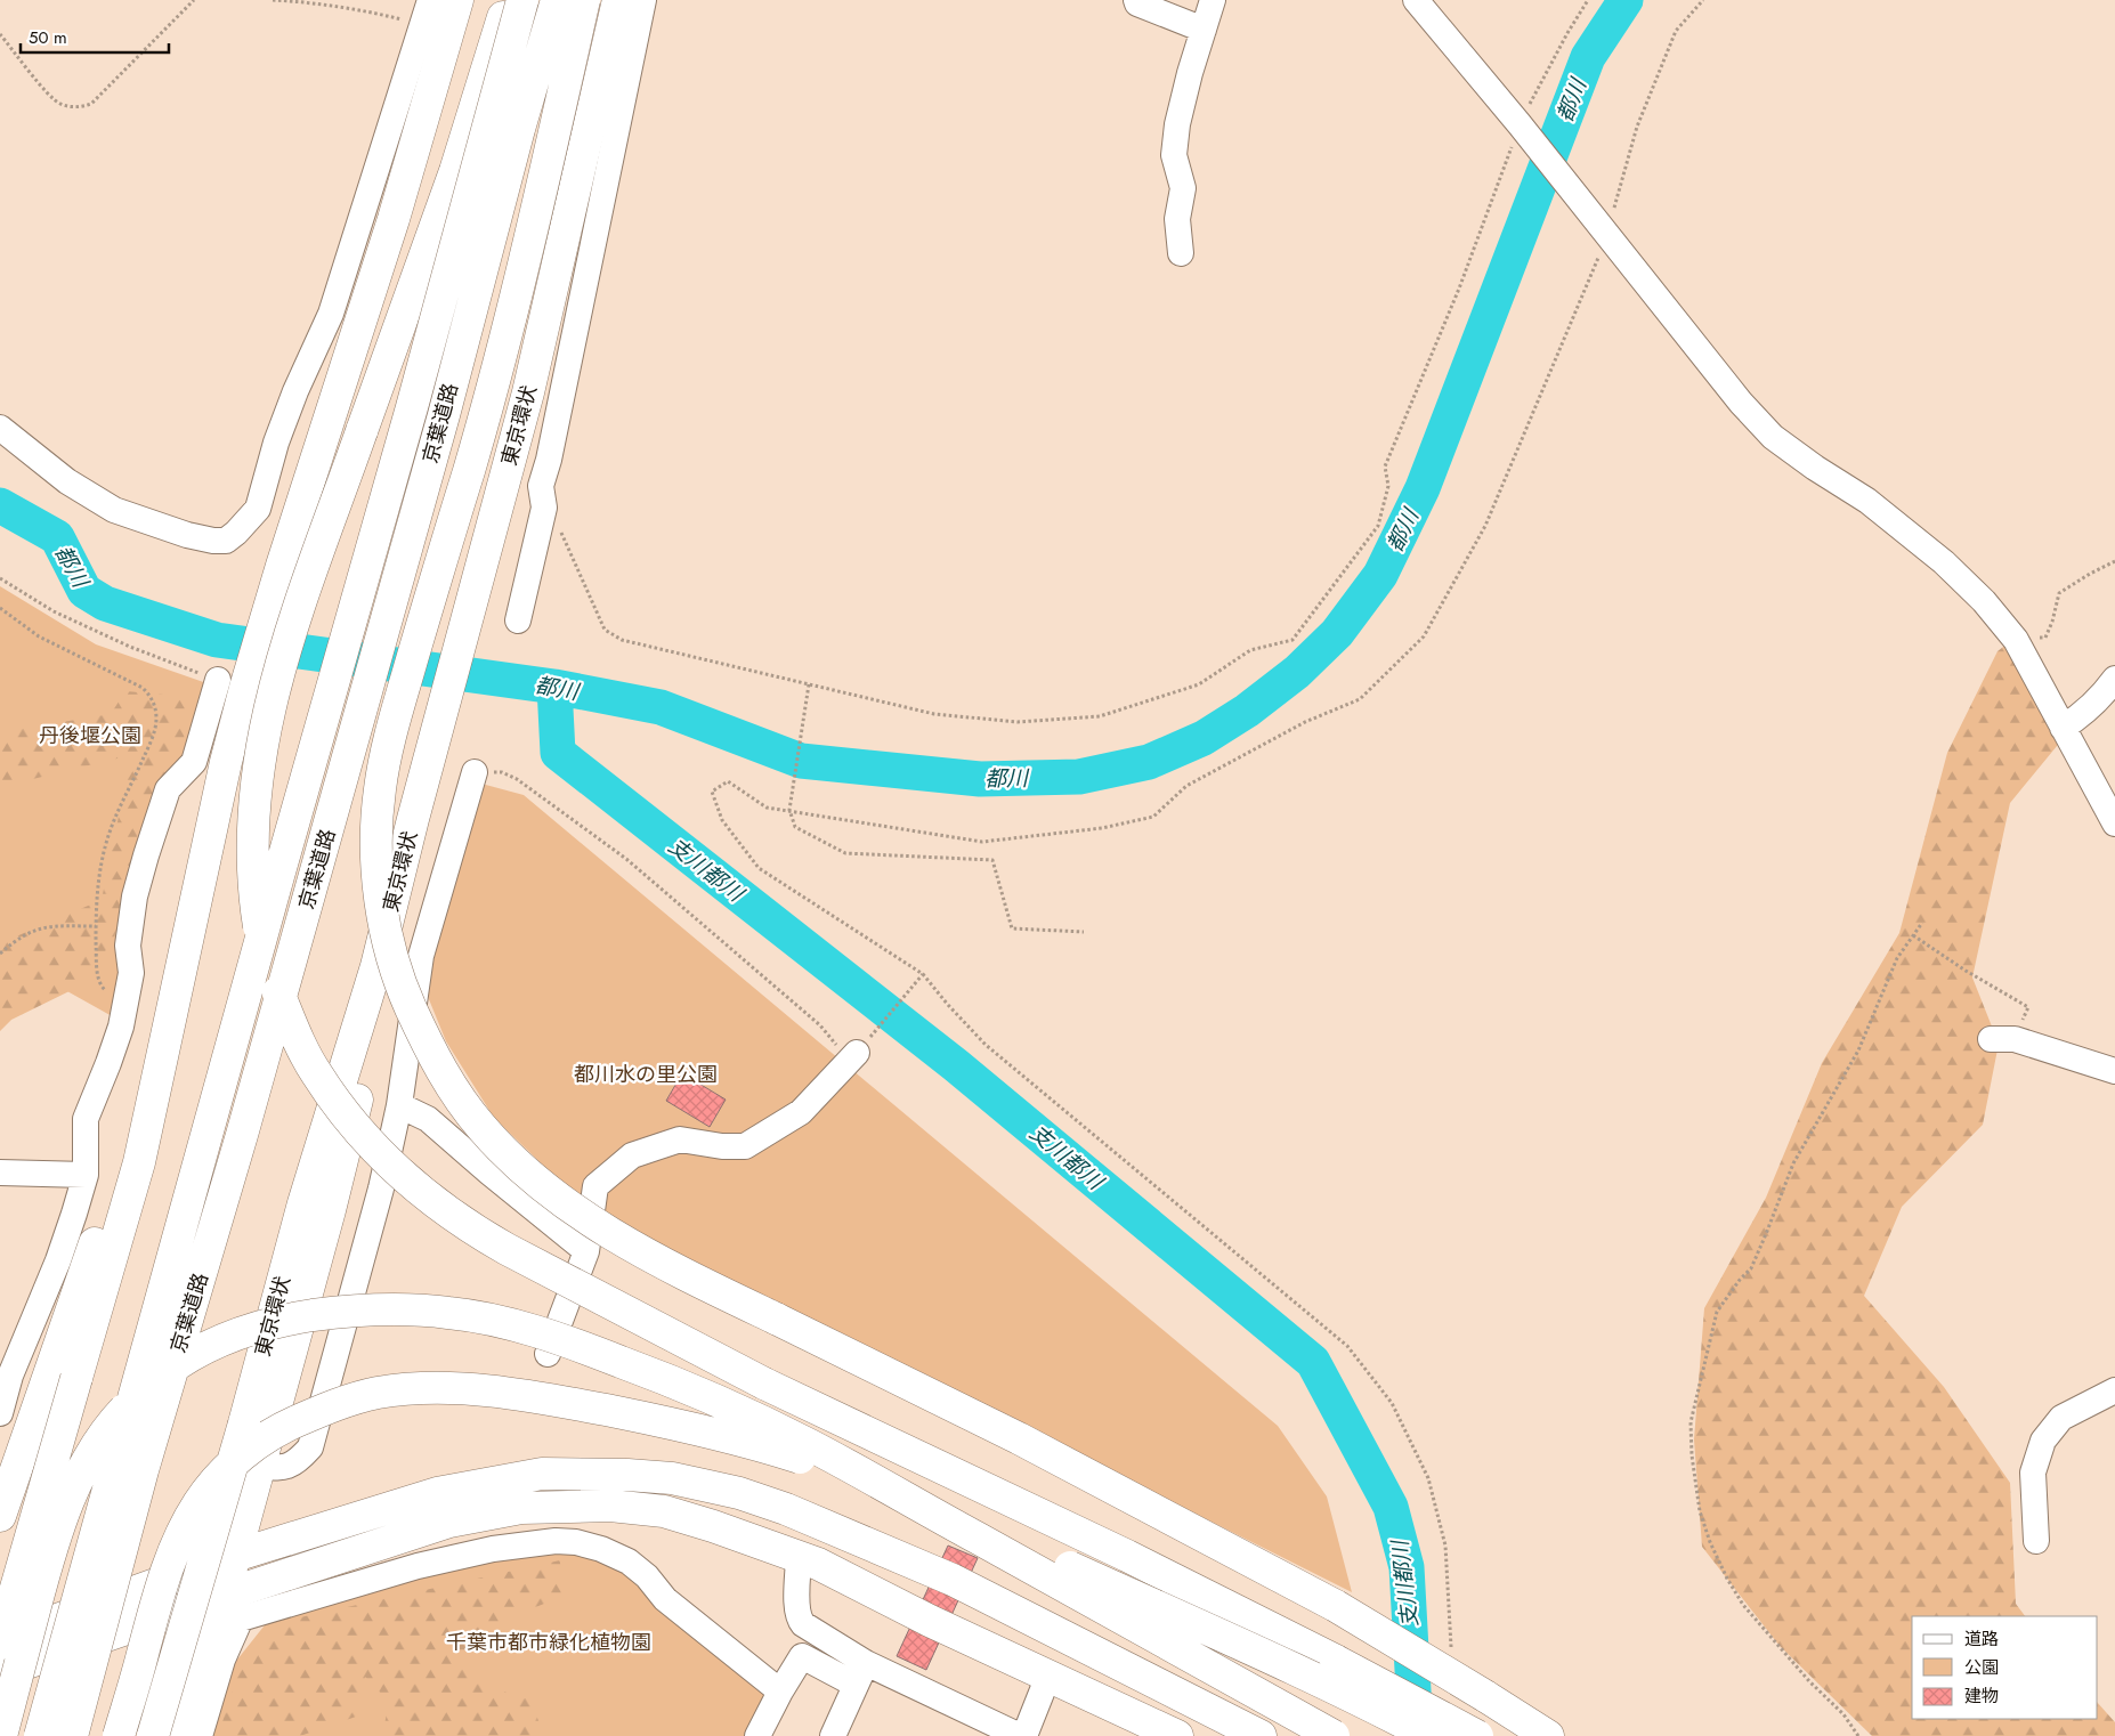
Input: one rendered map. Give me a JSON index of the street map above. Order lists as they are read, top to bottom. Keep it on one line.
{"streets":{"highway":["京葉道路","東京環状"]},"water":["都川","支川都川"],"parks":["丹後堰公園","都川水の里公園","千葉市都市緑化植物園"],"legend":["道路","公園","建物"],"scale_bar":"50 m"}
